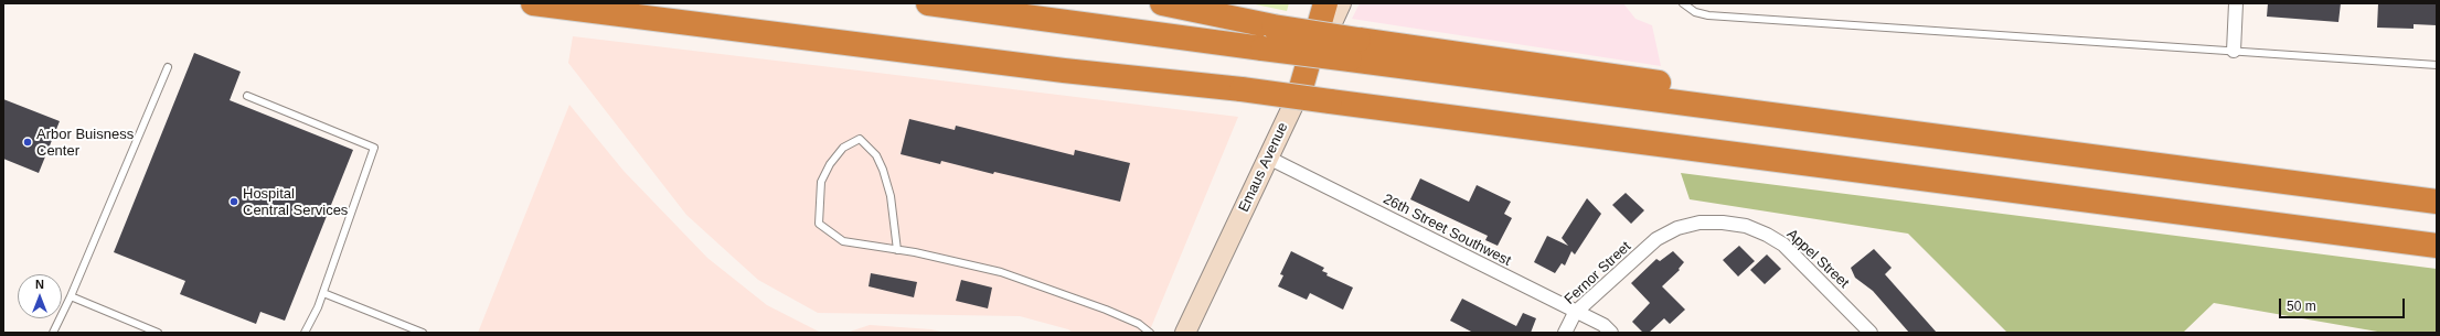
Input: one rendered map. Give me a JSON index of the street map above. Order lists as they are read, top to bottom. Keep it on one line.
{"streets":{"main road":["Emaus Avenue"],"street":["26th Street Southwest","Appel Street","Fernor Street"]},"crossings":[["Emaus Avenue","26th Street Southwest"],["26th Street Southwest","Fernor Street"],["Appel Street","Fernor Street"]],"places":["Arbor Buisness Center","Hospital Central Services"],"scale_bar":"50 m","north":"top"}
